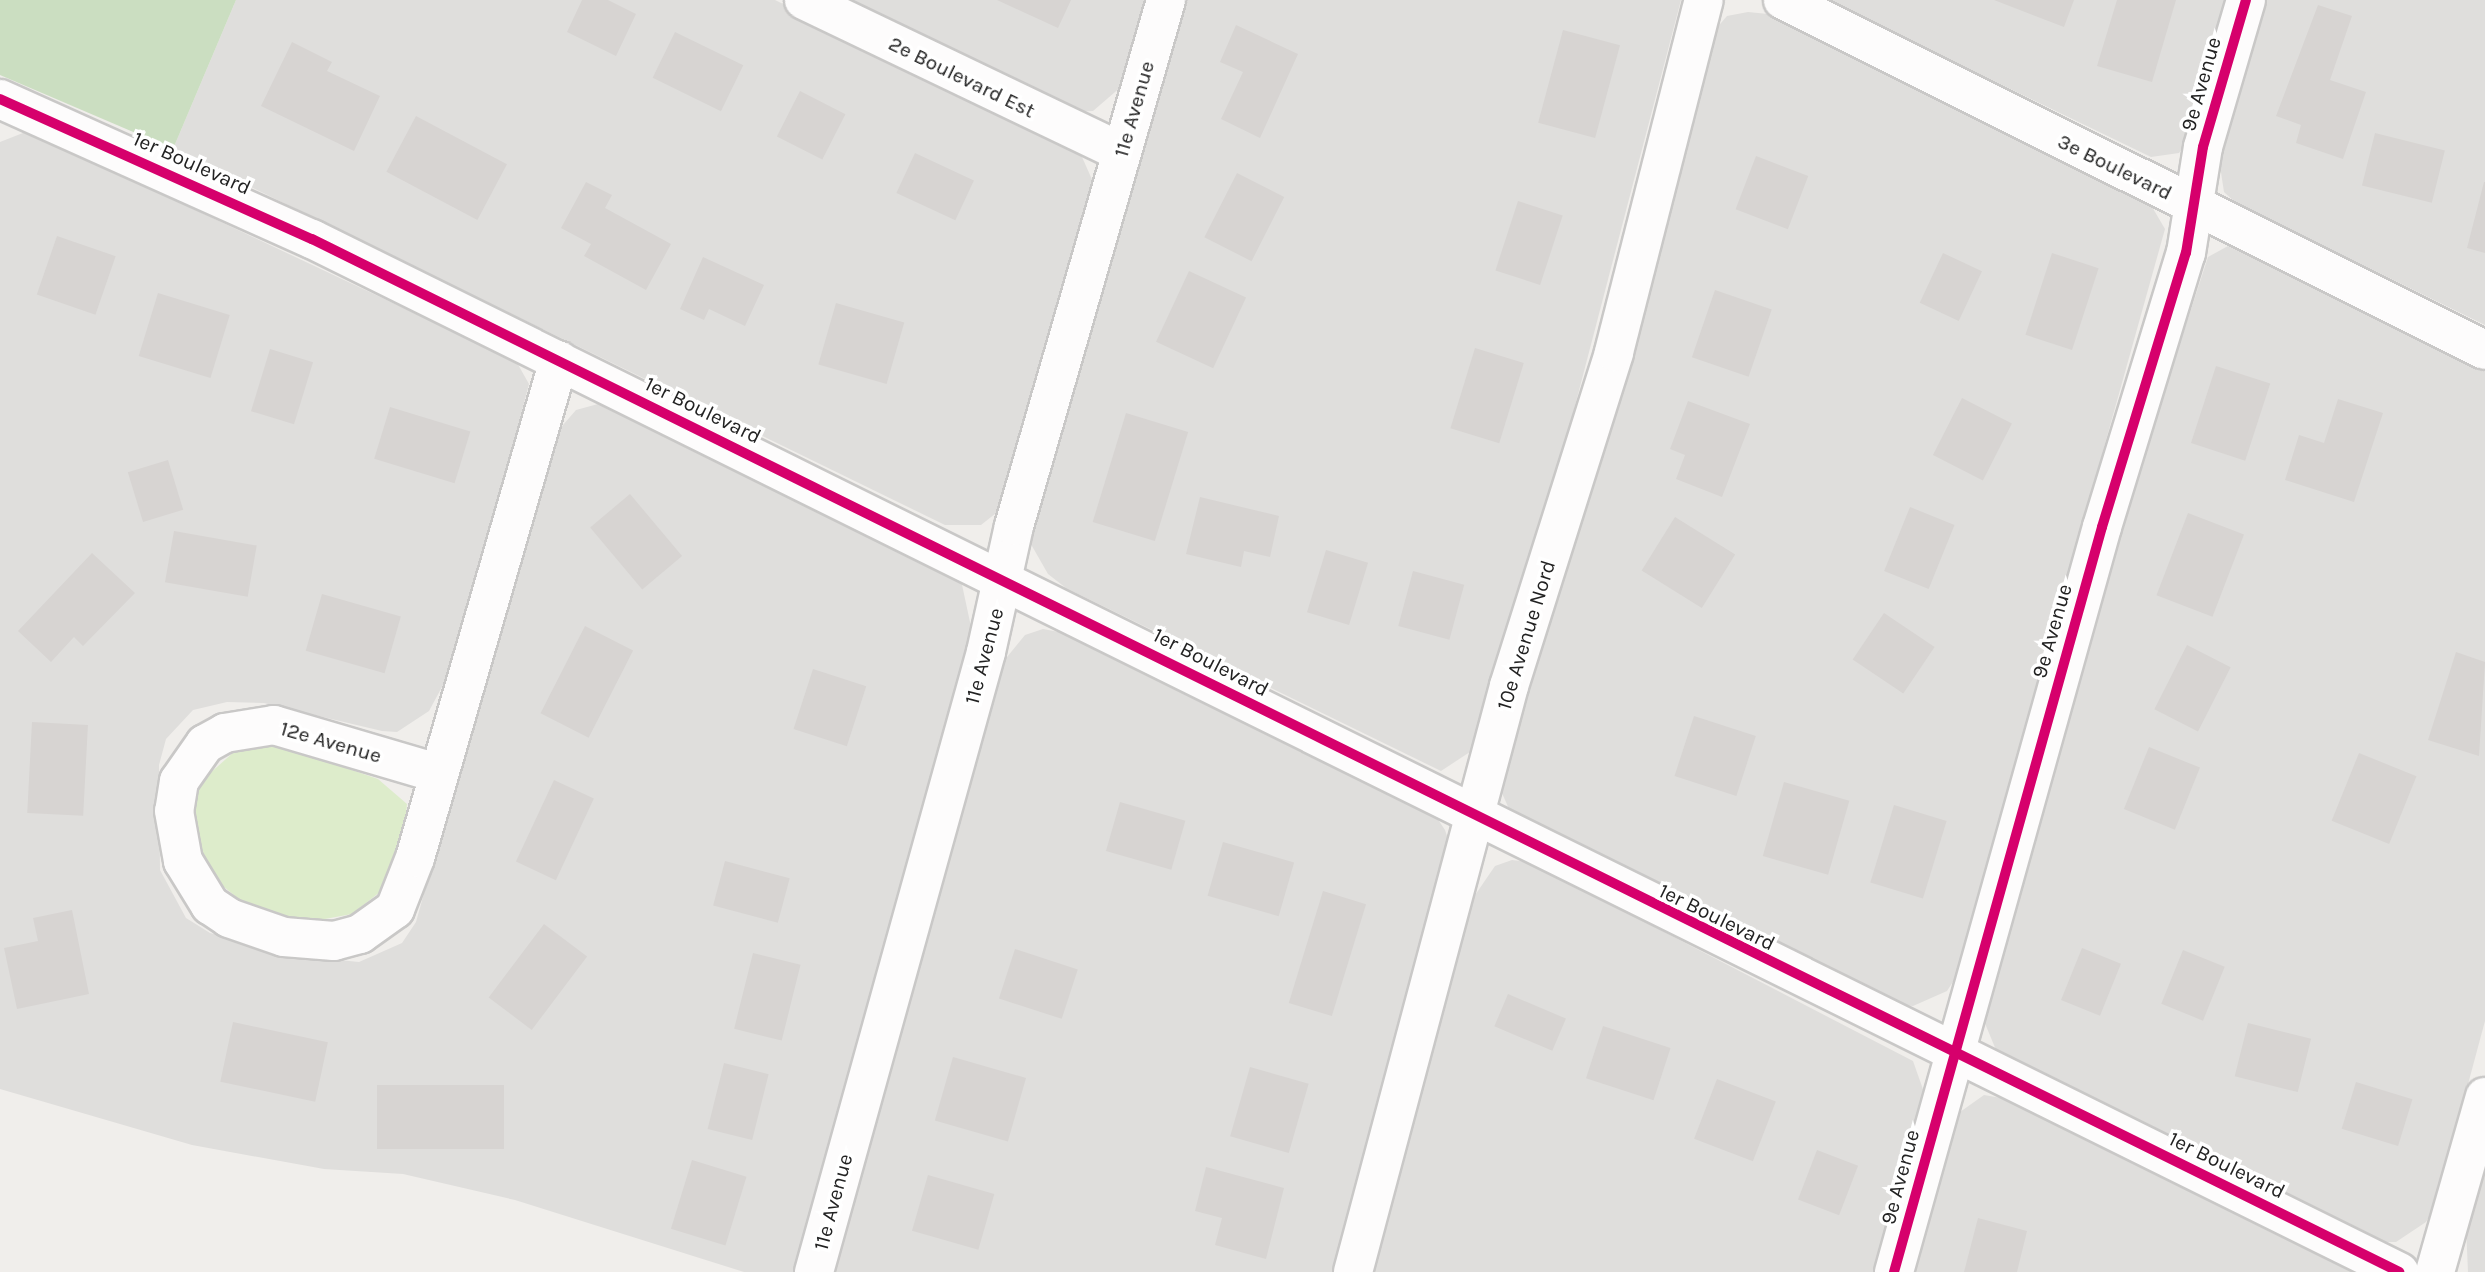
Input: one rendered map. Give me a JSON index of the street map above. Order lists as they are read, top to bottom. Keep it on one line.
{"streets":{"street":["2e Boulevard Est","9e Avenue","11e Avenue","1er Boulevard","3e Boulevard","10e Avenue Nord","12e Avenue"]},"crossings":[["2e Boulevard Est","11e Avenue"],["9e Avenue","1er Boulevard"],["9e Avenue","3e Boulevard"],["11e Avenue","1er Boulevard"],["1er Boulevard","10e Avenue Nord"],["1er Boulevard","12e Avenue"]]}
